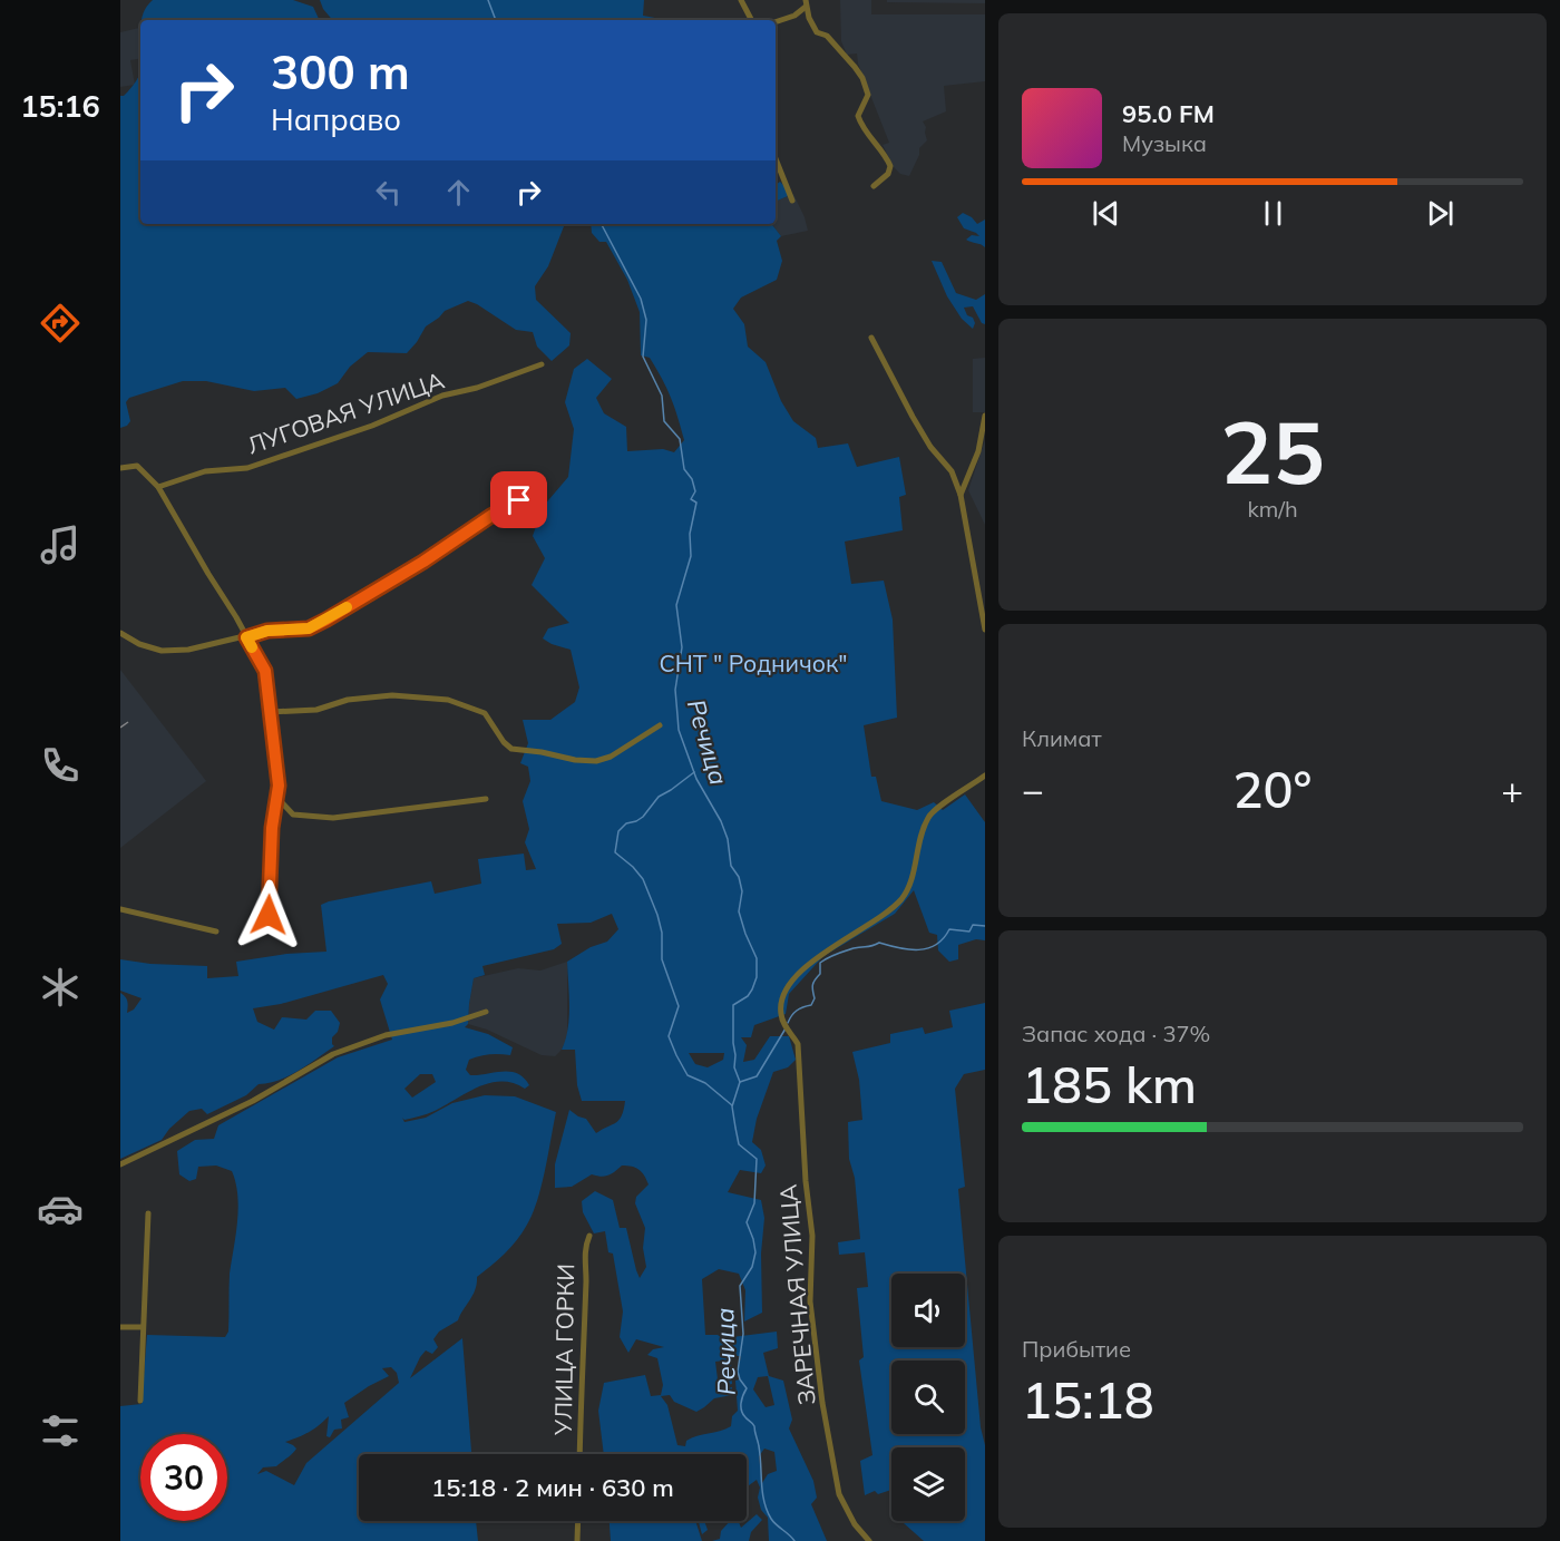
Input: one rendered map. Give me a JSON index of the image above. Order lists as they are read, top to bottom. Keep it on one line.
{"streets":{"street":["ЛУГОВАЯ УЛИЦА","ЗАРЕЧНАЯ УЛИЦА","УЛИЦА ГОРКИ"]},"water":["Речица"],"parks":["СНТ \" Родничок\""],"page":{"tabs":"15:16","turn":["300 m","Направо"],"song":["95.0 FM","Музыка"],"tile":[["25","km/h"],"Климат",["Запас хода · 37%","185 km"],["Прибытие","15:18"]],"heat":["−","20°","+"],"limit":"30","trip":"15:18 · 2 мин · 630 m"}}
